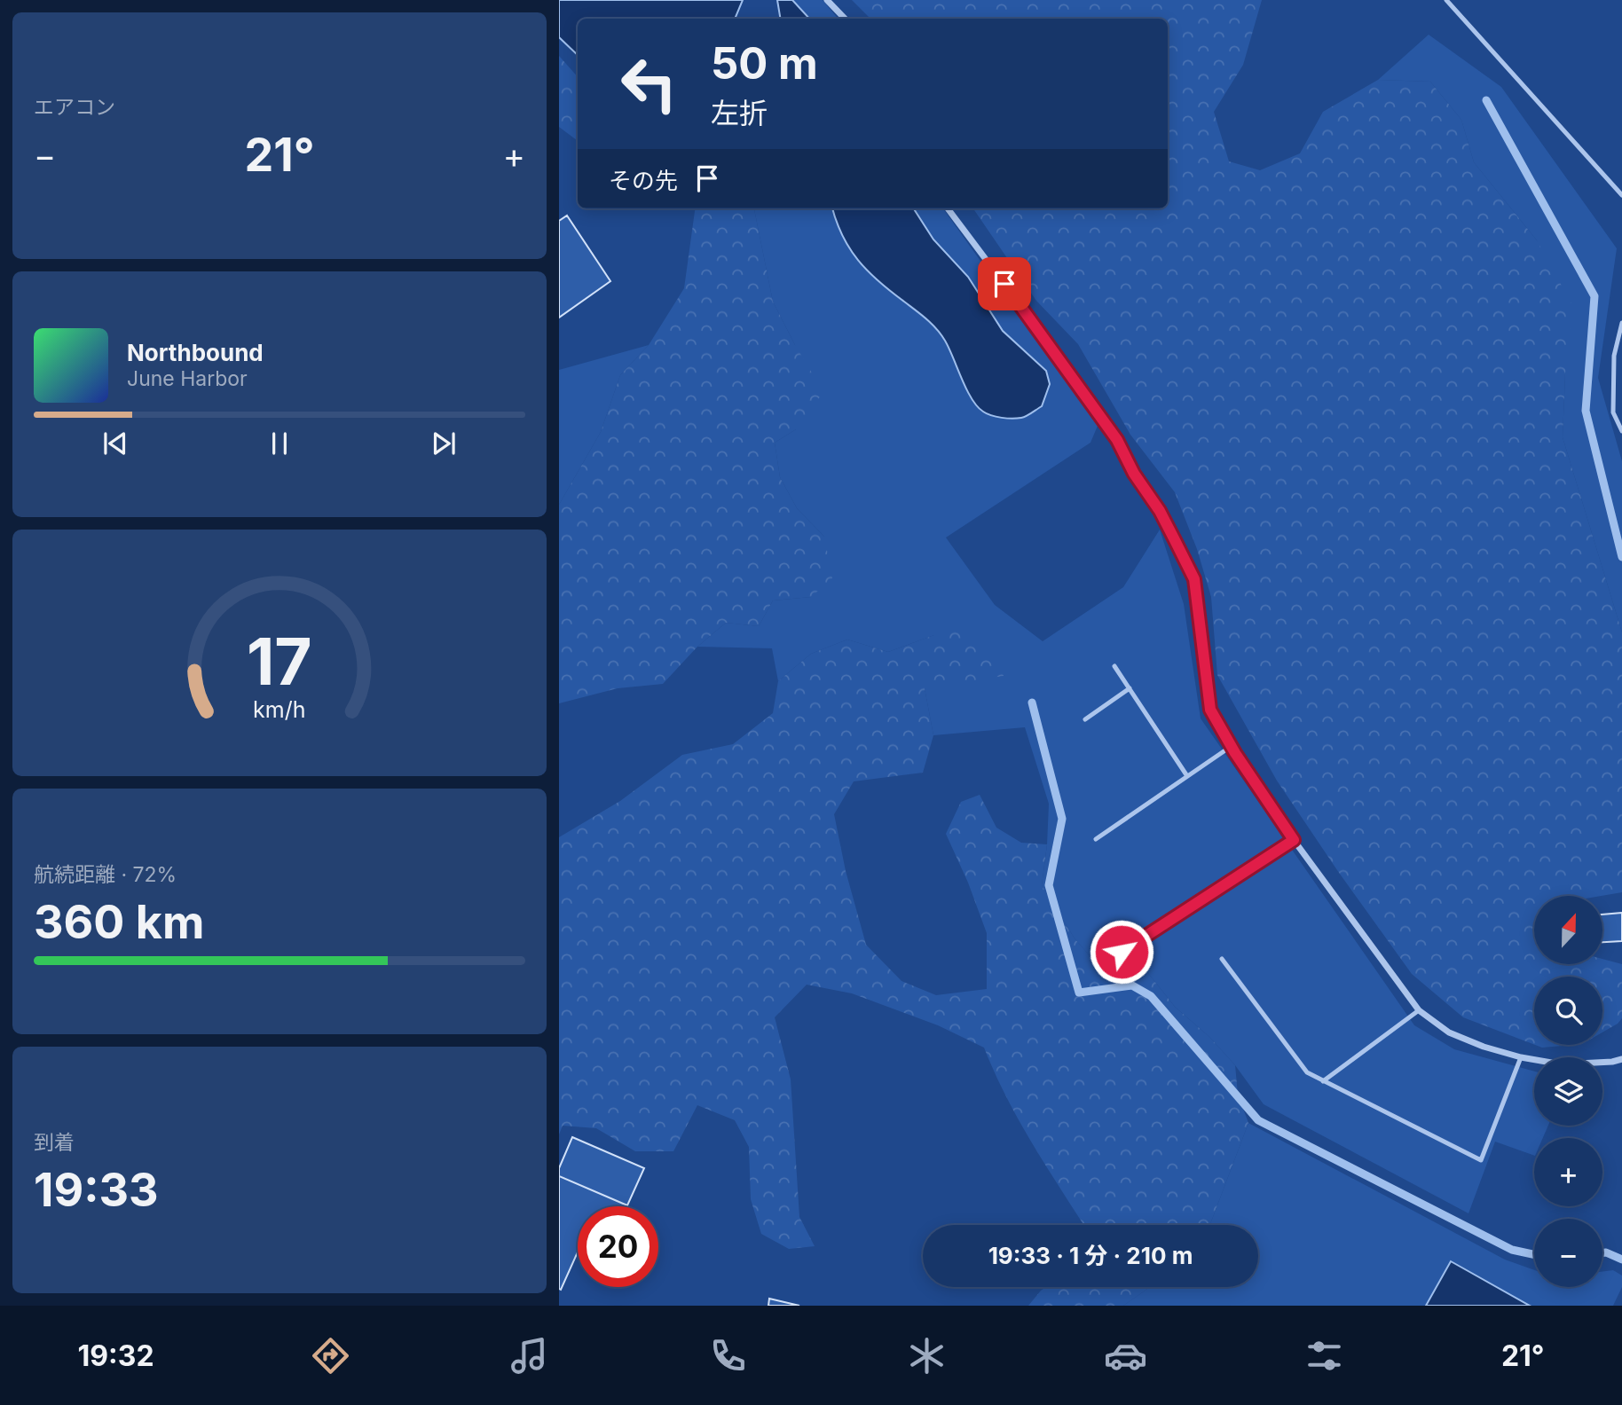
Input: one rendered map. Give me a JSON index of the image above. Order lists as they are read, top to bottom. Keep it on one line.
{"north":"top","page":{"tile":["エアコン",["航続距離 · 72%","360 km"],["到着","19:33"]],"turn":["50 m","左折"],"heat":["−","21°","+"],"then":"その先","song":["Northbound","June Harbor"],"map_buttons":["+","−"],"limit":"20","trip":"19:33 · 1 分 · 210 m","tabs":["19:32","21°"],"gauge":["17","km/h"]}}
